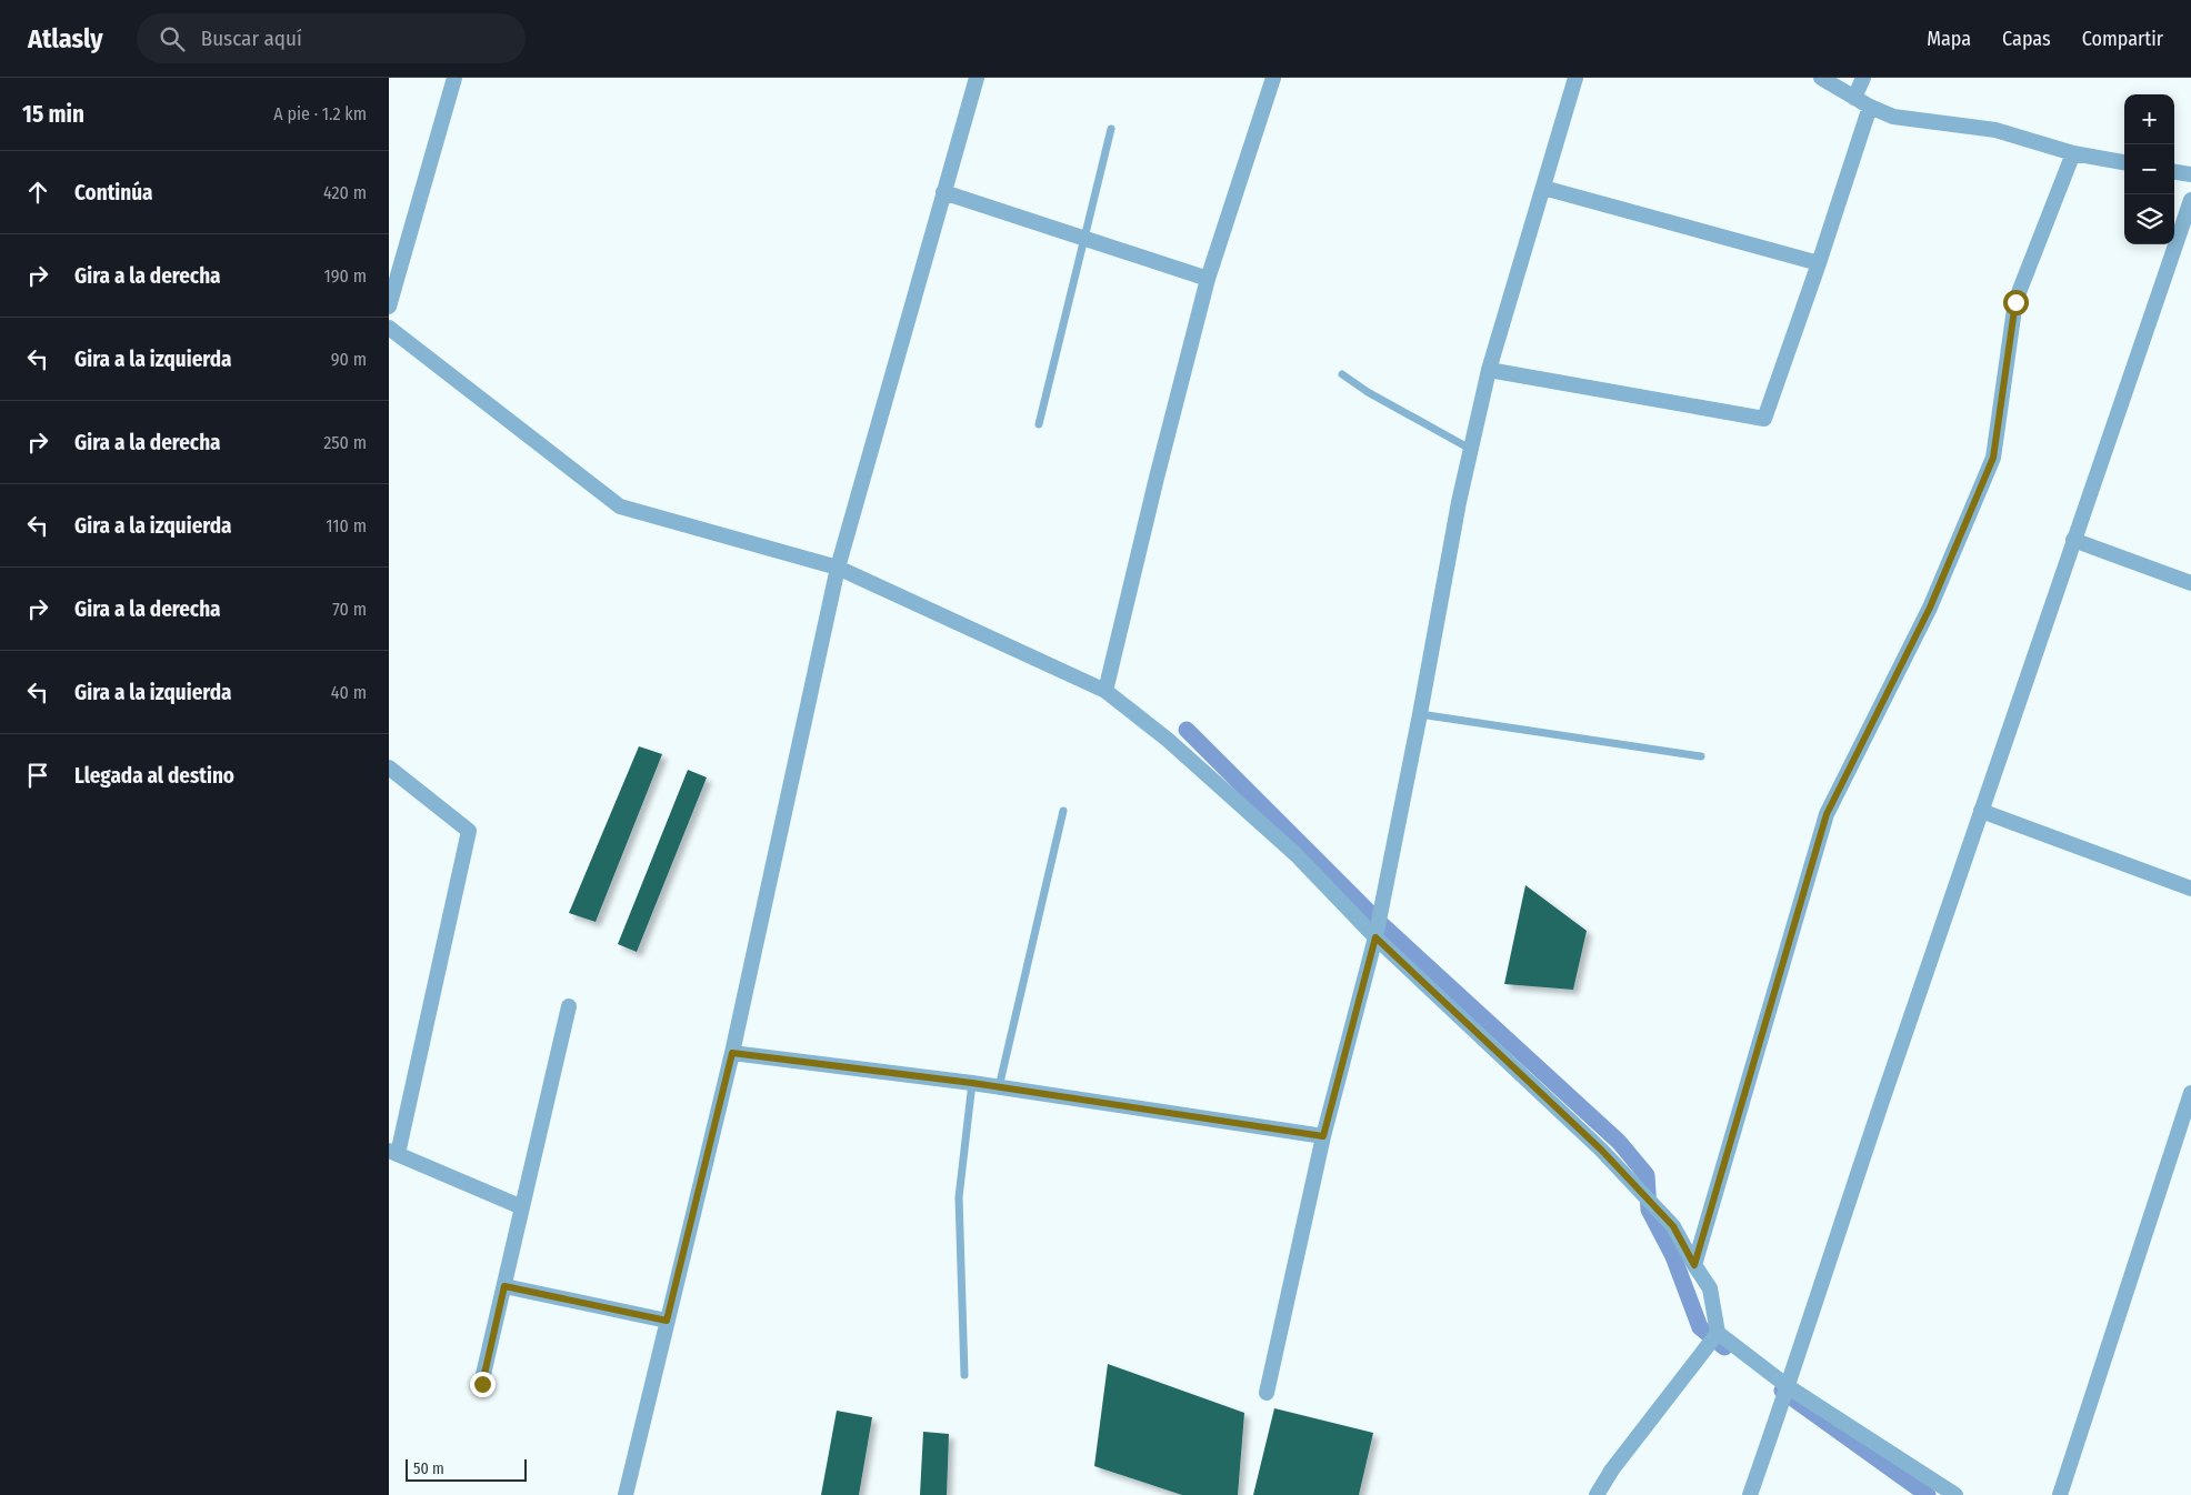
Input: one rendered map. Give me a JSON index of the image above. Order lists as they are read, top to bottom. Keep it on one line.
{"scale_bar":"50 m","page":{"header":"Atlasly","search":"Buscar aquí","nav":["Mapa","Capas","Compartir"],"heading":["15 min","A pie · 1.2 km"],"map_buttons":["+","−"],"list":[["Continúa","420 m"],["Gira a la derecha","190 m"],["Gira a la izquierda","90 m"],["Gira a la derecha","250 m"],["Gira a la izquierda","110 m"],["Gira a la derecha","70 m"],["Gira a la izquierda","40 m"],"Llegada al destino"],"scale":"50 m"}}
